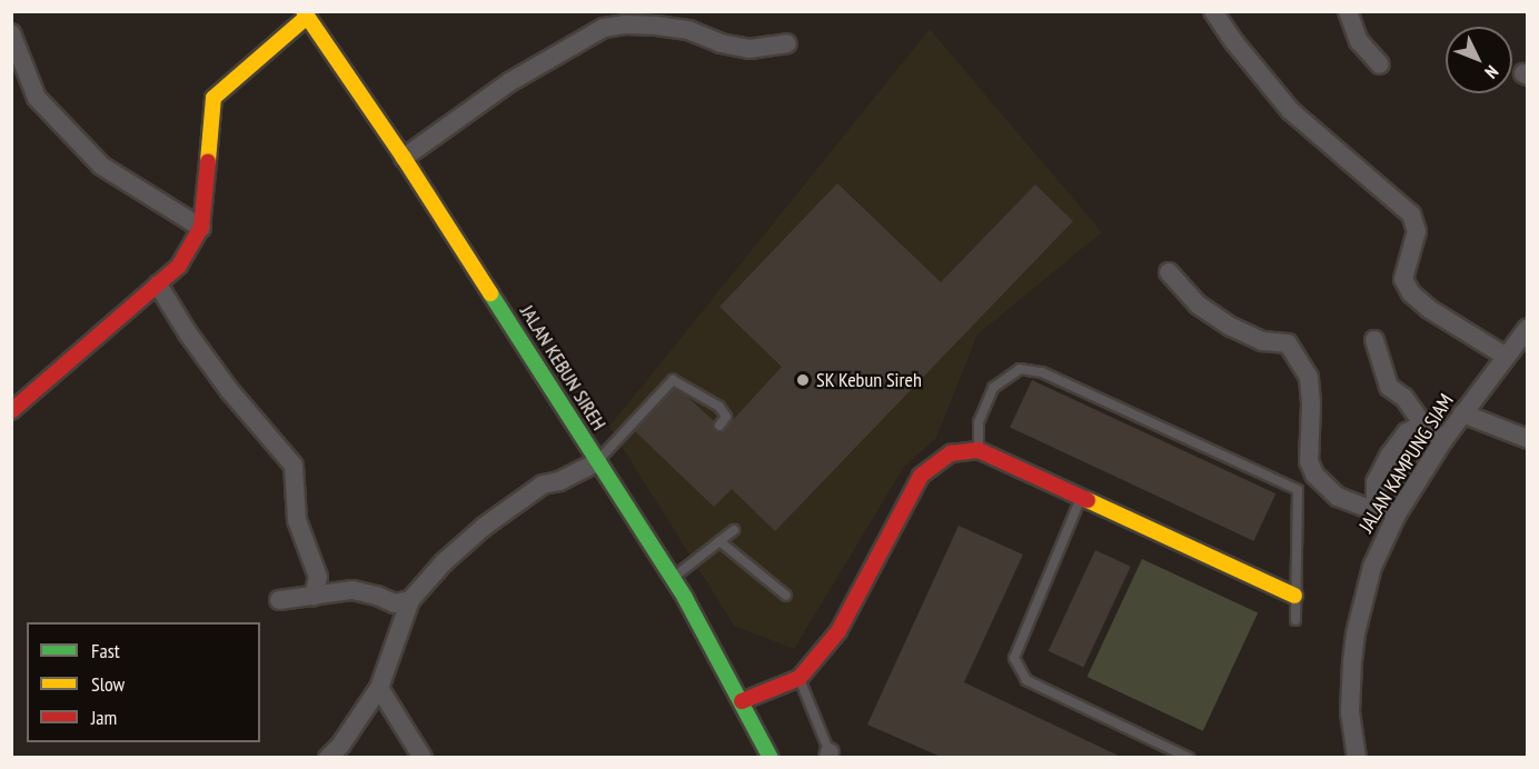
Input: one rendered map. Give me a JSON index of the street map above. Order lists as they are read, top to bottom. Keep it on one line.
{"streets":{"street":["JALAN KEBUN SIREH","JALAN KAMPUNG SIAM"]},"places":["SK Kebun Sireh"],"legend":["Fast","Slow","Jam"],"north":"bottom right"}
